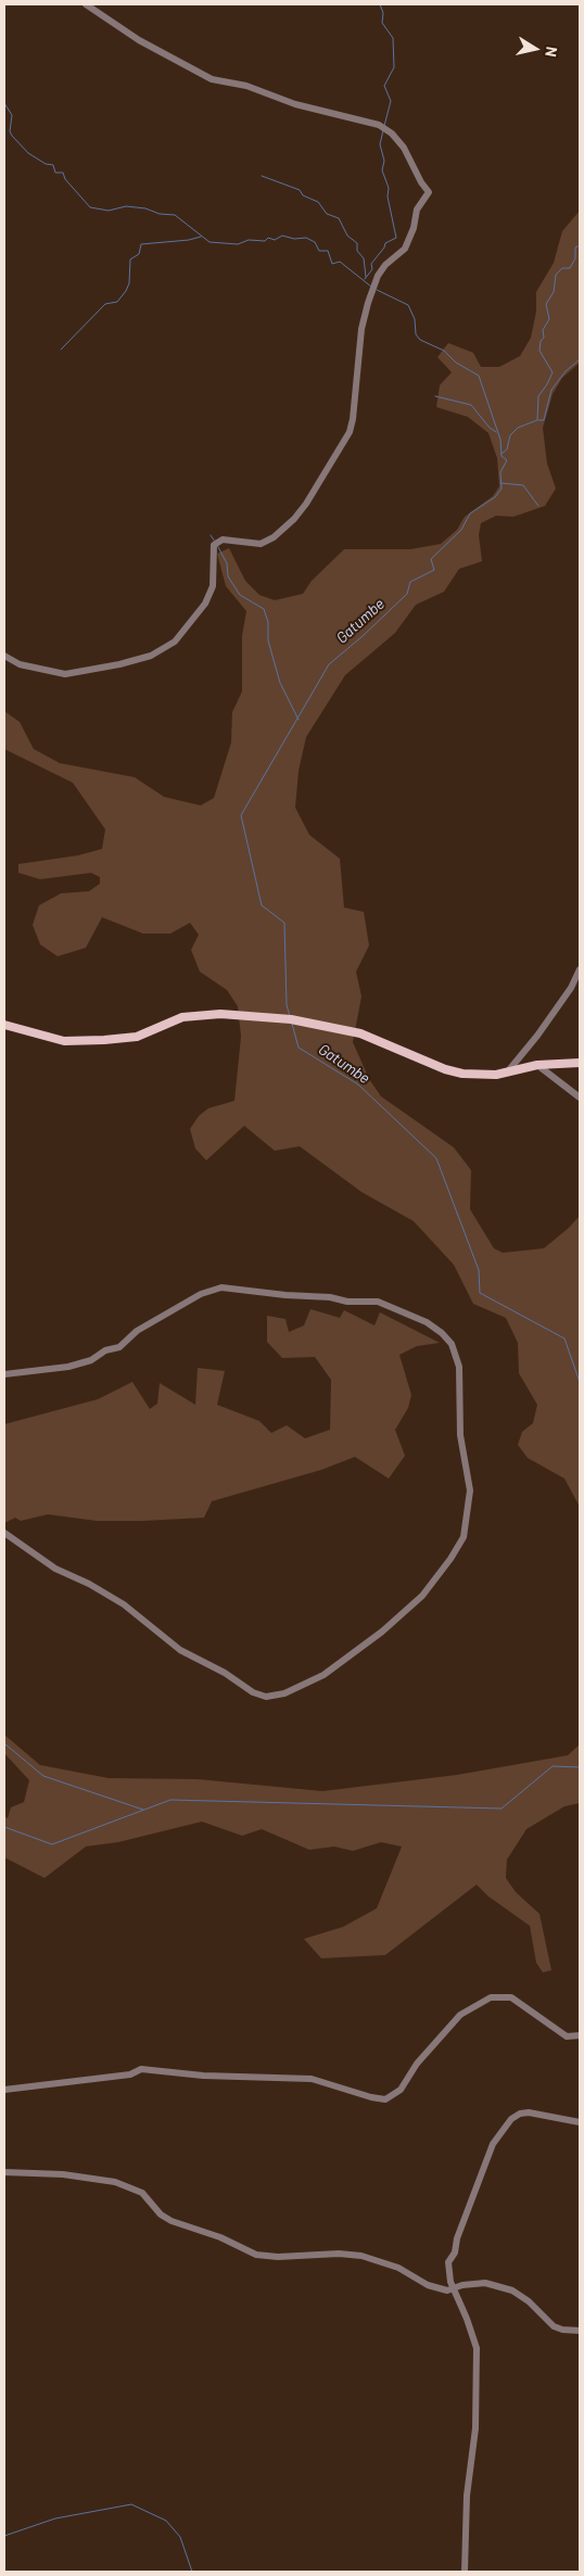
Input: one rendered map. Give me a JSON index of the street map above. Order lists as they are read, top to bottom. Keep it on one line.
{"water":["Gatumbe"],"north":"right"}
